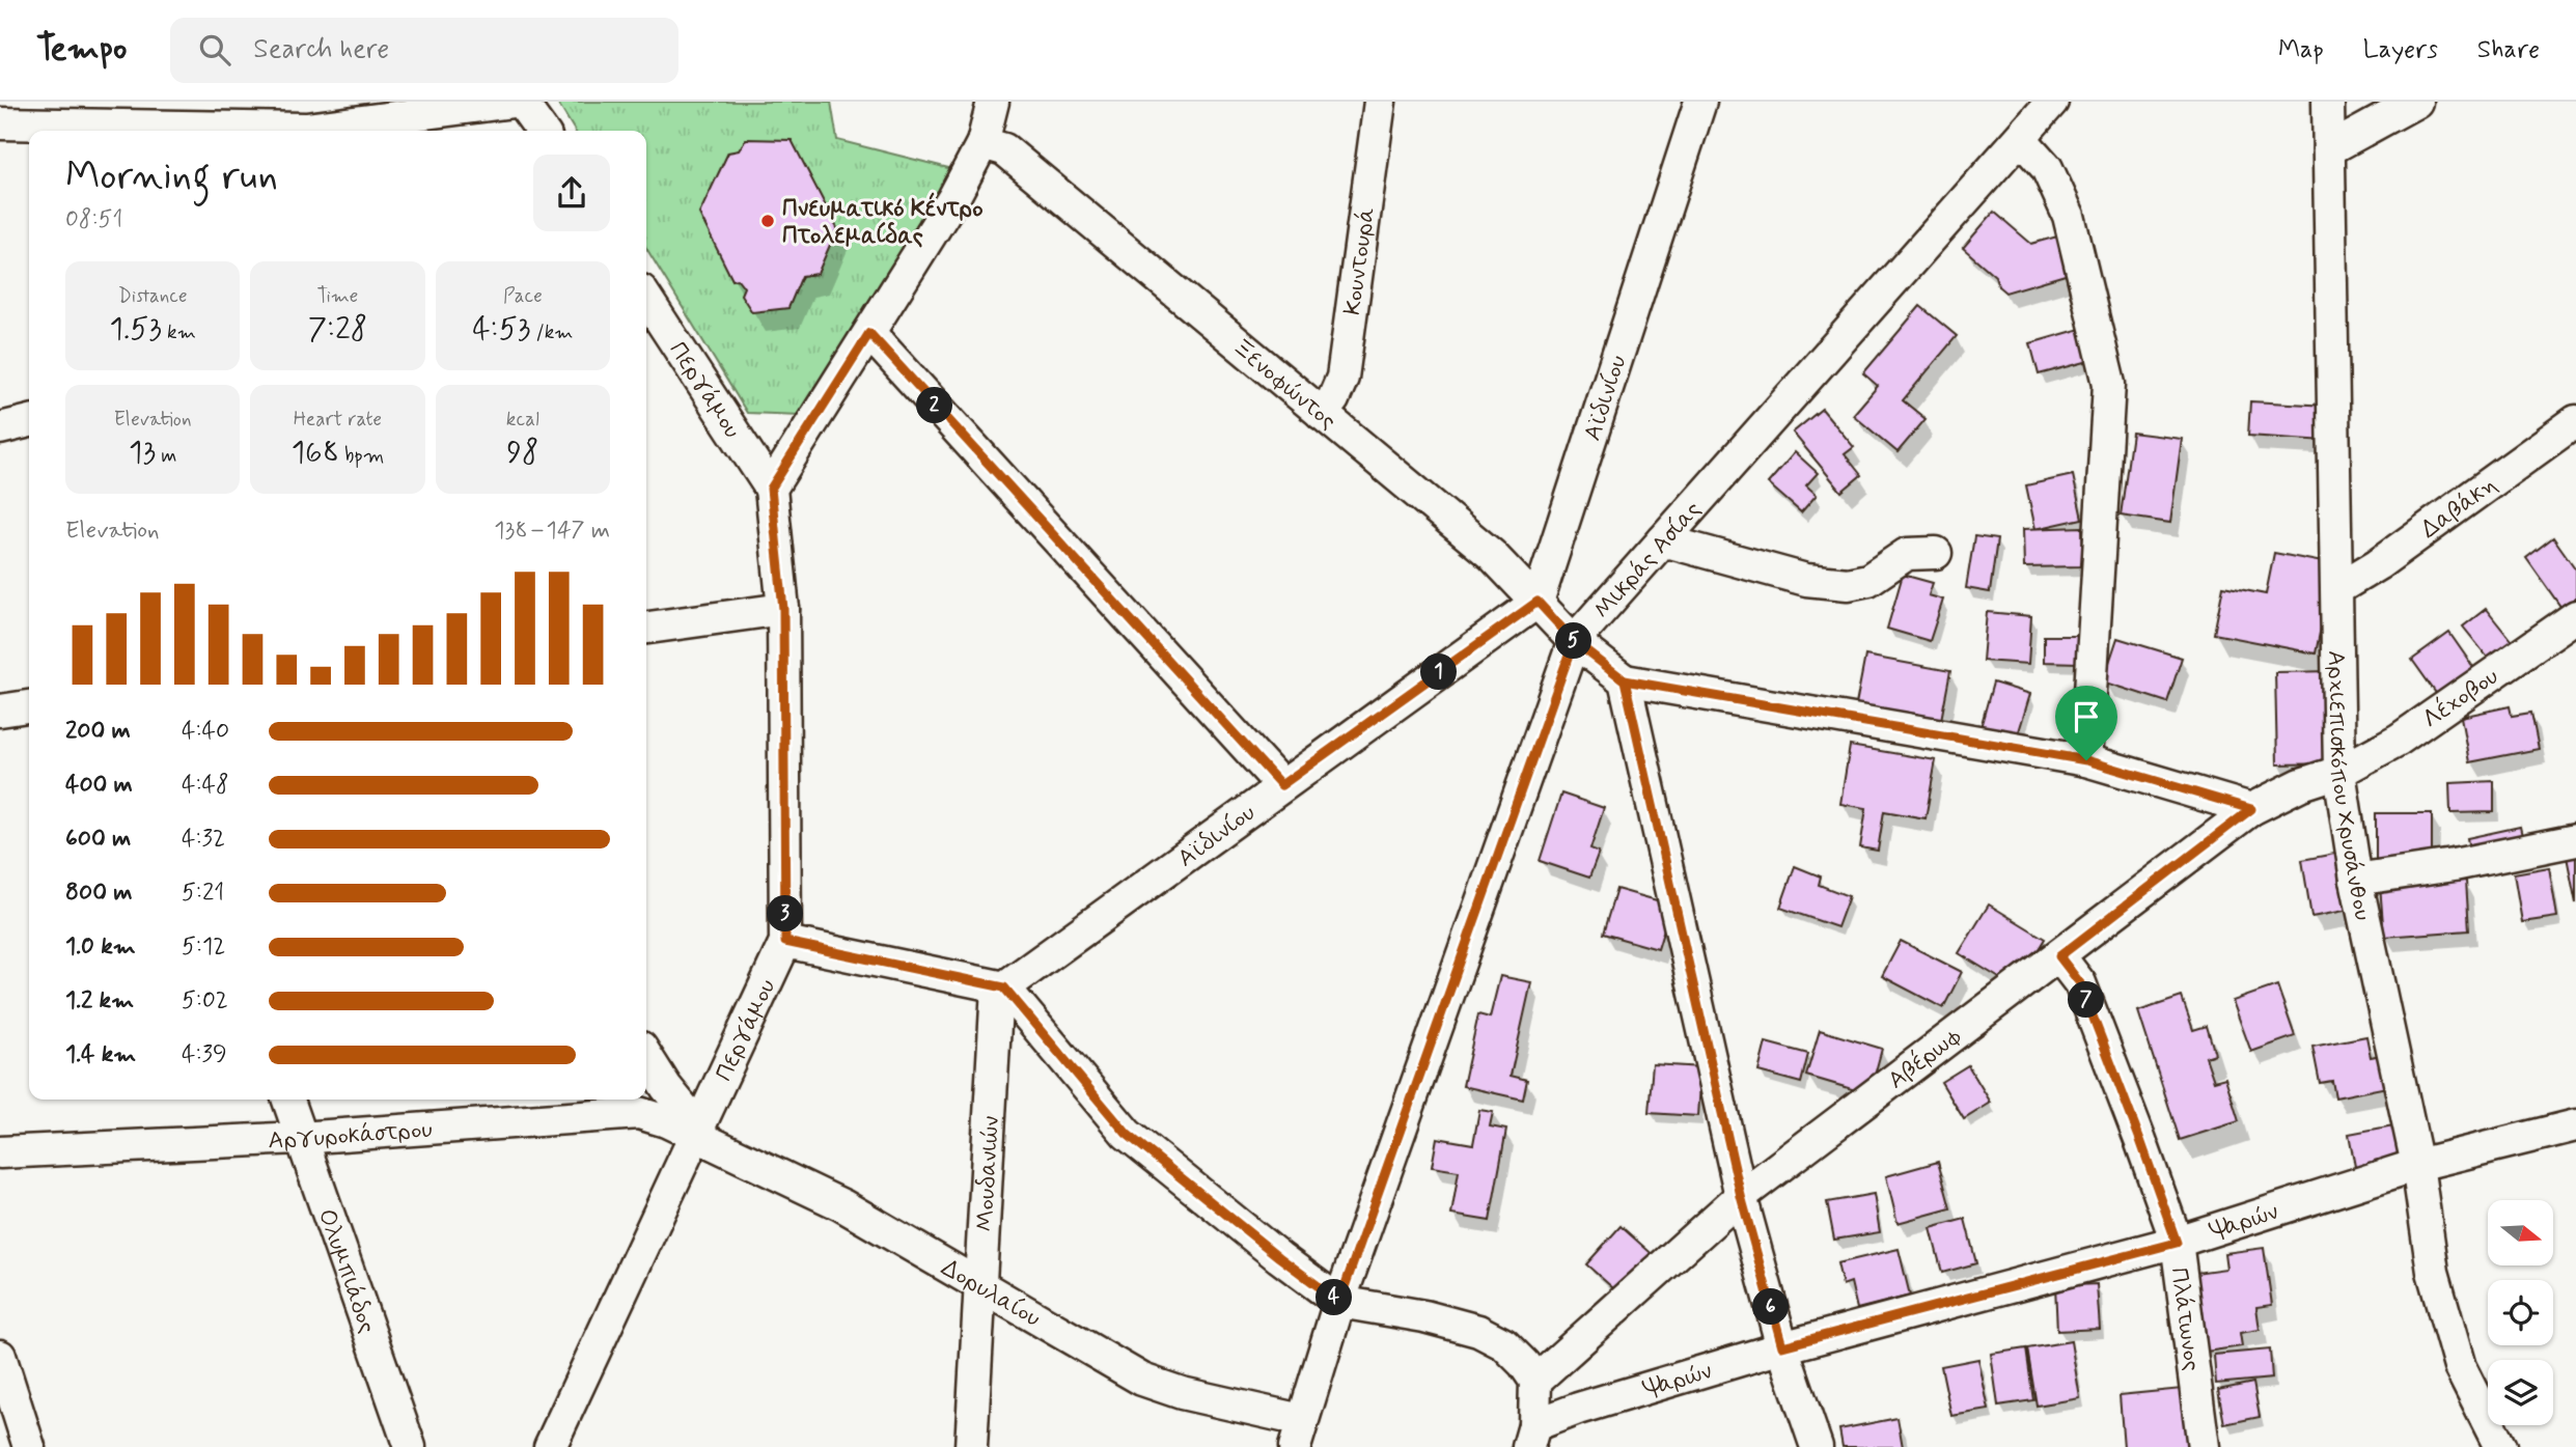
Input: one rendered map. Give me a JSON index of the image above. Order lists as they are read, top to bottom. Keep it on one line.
{"streets":{"street":["Κουντουρά","Ξενοφώντος","Περγάμου","Αϊδινίου","Δαβάκη","Μικράς Ασίας","Λέχοβου","Αρχιεπισκόπου Χρυσάνθου","Αβέρωφ","Αργυροκάστρου","Μουδανιών","Ψαρών","Ολυμπιάδος","Δορυλαίου","Πλάτωνος"]},"crossings":[["Κουντουρά","Ξενοφώντος"],["Ξενοφώντος","Αϊδινίου"],["Ξενοφώντος","Μικράς Ασίας"],["Περγάμου","Αργυροκάστρου"],["Περγάμου","Δορυλαίου"],["Αϊδινίου","Μουδανιών"],["Δαβάκη","Αρχιεπισκόπου Χρυσάνθου"],["Μικράς Ασίας","Δορυλαίου"],["Λέχοβου","Αρχιεπισκόπου Χρυσάνθου"],["Λέχοβου","Αβέρωφ"],["Αρχιεπισκόπου Χρυσάνθου","Αβέρωφ"],["Αρχιεπισκόπου Χρυσάνθου","Ψαρών"],["Αβέρωφ","Πλάτωνος"],["Αργυροκάστρου","Ολυμπιάδος"],["Αργυροκάστρου","Δορυλαίου"],["Μουδανιών","Δορυλαίου"],["Ψαρών","Πλάτωνος"]],"places":["Πνευματικό Κέντρο Πτολεμαίδας"],"north":"right","page":{"header":"Tempo","search":"Search here","nav":["Map","Layers","Share"],"heading":["Morning run","08:51"],"stats":[["Distance","1.53 km"],["Time","7:28"],["Pace","4:53 /km"],["Elevation","13 m"],["Heart rate","168 bpm"],["kcal","98"]],"pins":["2","5","1","3","7","4","6"],"chart":["Elevation","138–147 m"],"list":[{"name":"200 m","note":"4:40"},{"name":"400 m","note":"4:48"},{"name":"600 m","note":"4:32"},{"name":"800 m","note":"5:21"},{"name":"1.0 km","note":"5:12"},{"name":"1.2 km","note":"5:02"},{"name":"1.4 km","note":"4:39"}]}}
